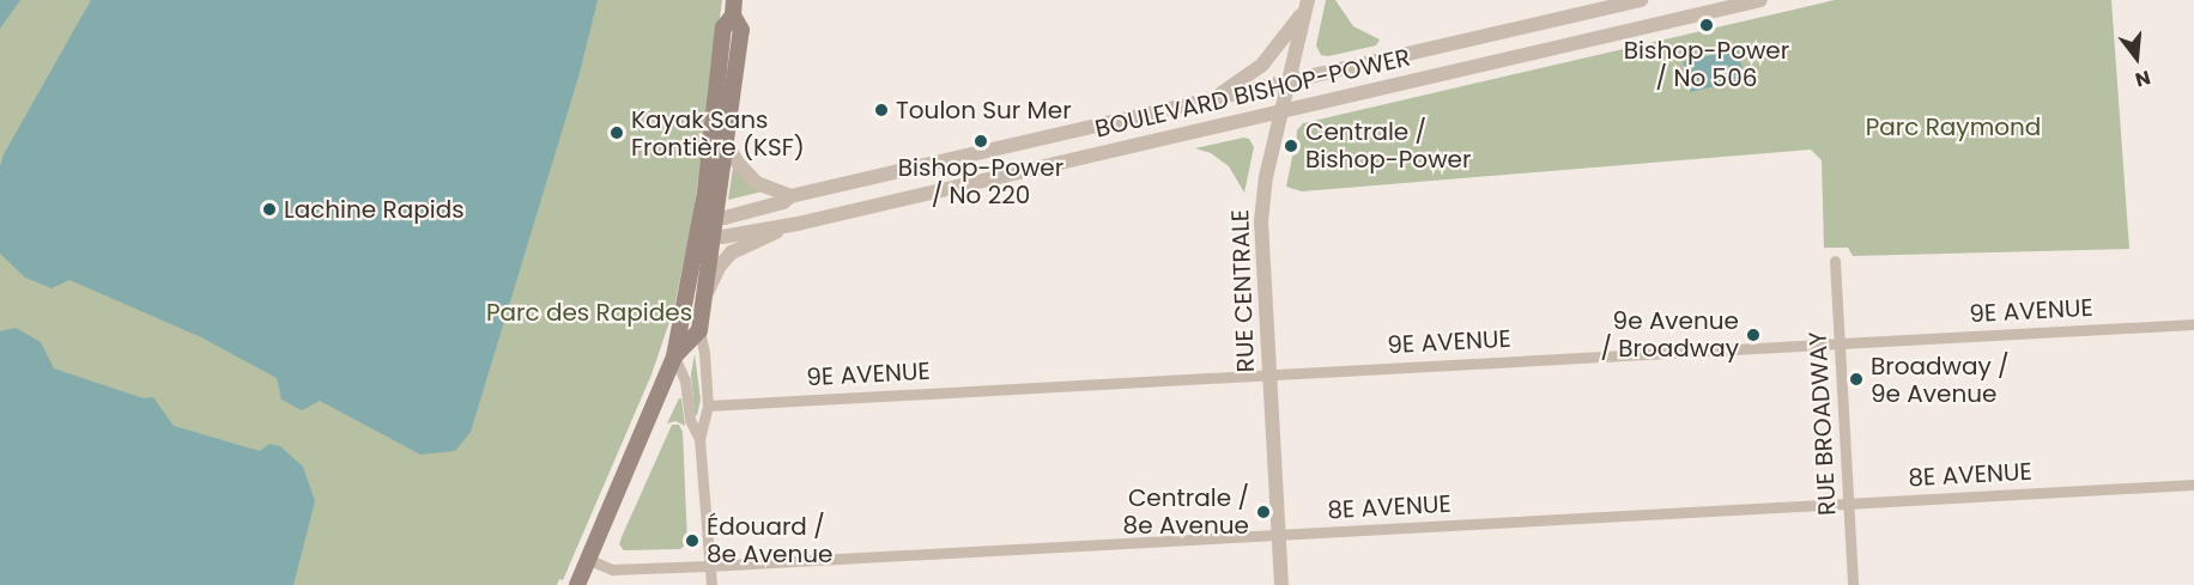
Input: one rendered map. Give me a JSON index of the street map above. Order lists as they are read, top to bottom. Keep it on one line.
{"streets":{"street":["BOULEVARD BISHOP-POWER","RUE CENTRALE","9E AVENUE","RUE BROADWAY","8E AVENUE"]},"crossings":[["BOULEVARD BISHOP-POWER","RUE CENTRALE"],["RUE CENTRALE","9E AVENUE"],["RUE CENTRALE","8E AVENUE"],["9E AVENUE","RUE BROADWAY"],["RUE BROADWAY","8E AVENUE"]],"parks":["Parc Raymond","Parc des Rapides"],"places":["Bishop-Power / No 506","Toulon Sur Mer","Kayak Sans Frontière (KSF)","Bishop-Power / No 220","Centrale / Bishop-Power","Lachine Rapids","9e Avenue / Broadway","Broadway / 9e Avenue","Centrale / 8e Avenue","Édouard / 8e Avenue"],"north":"bottom"}
